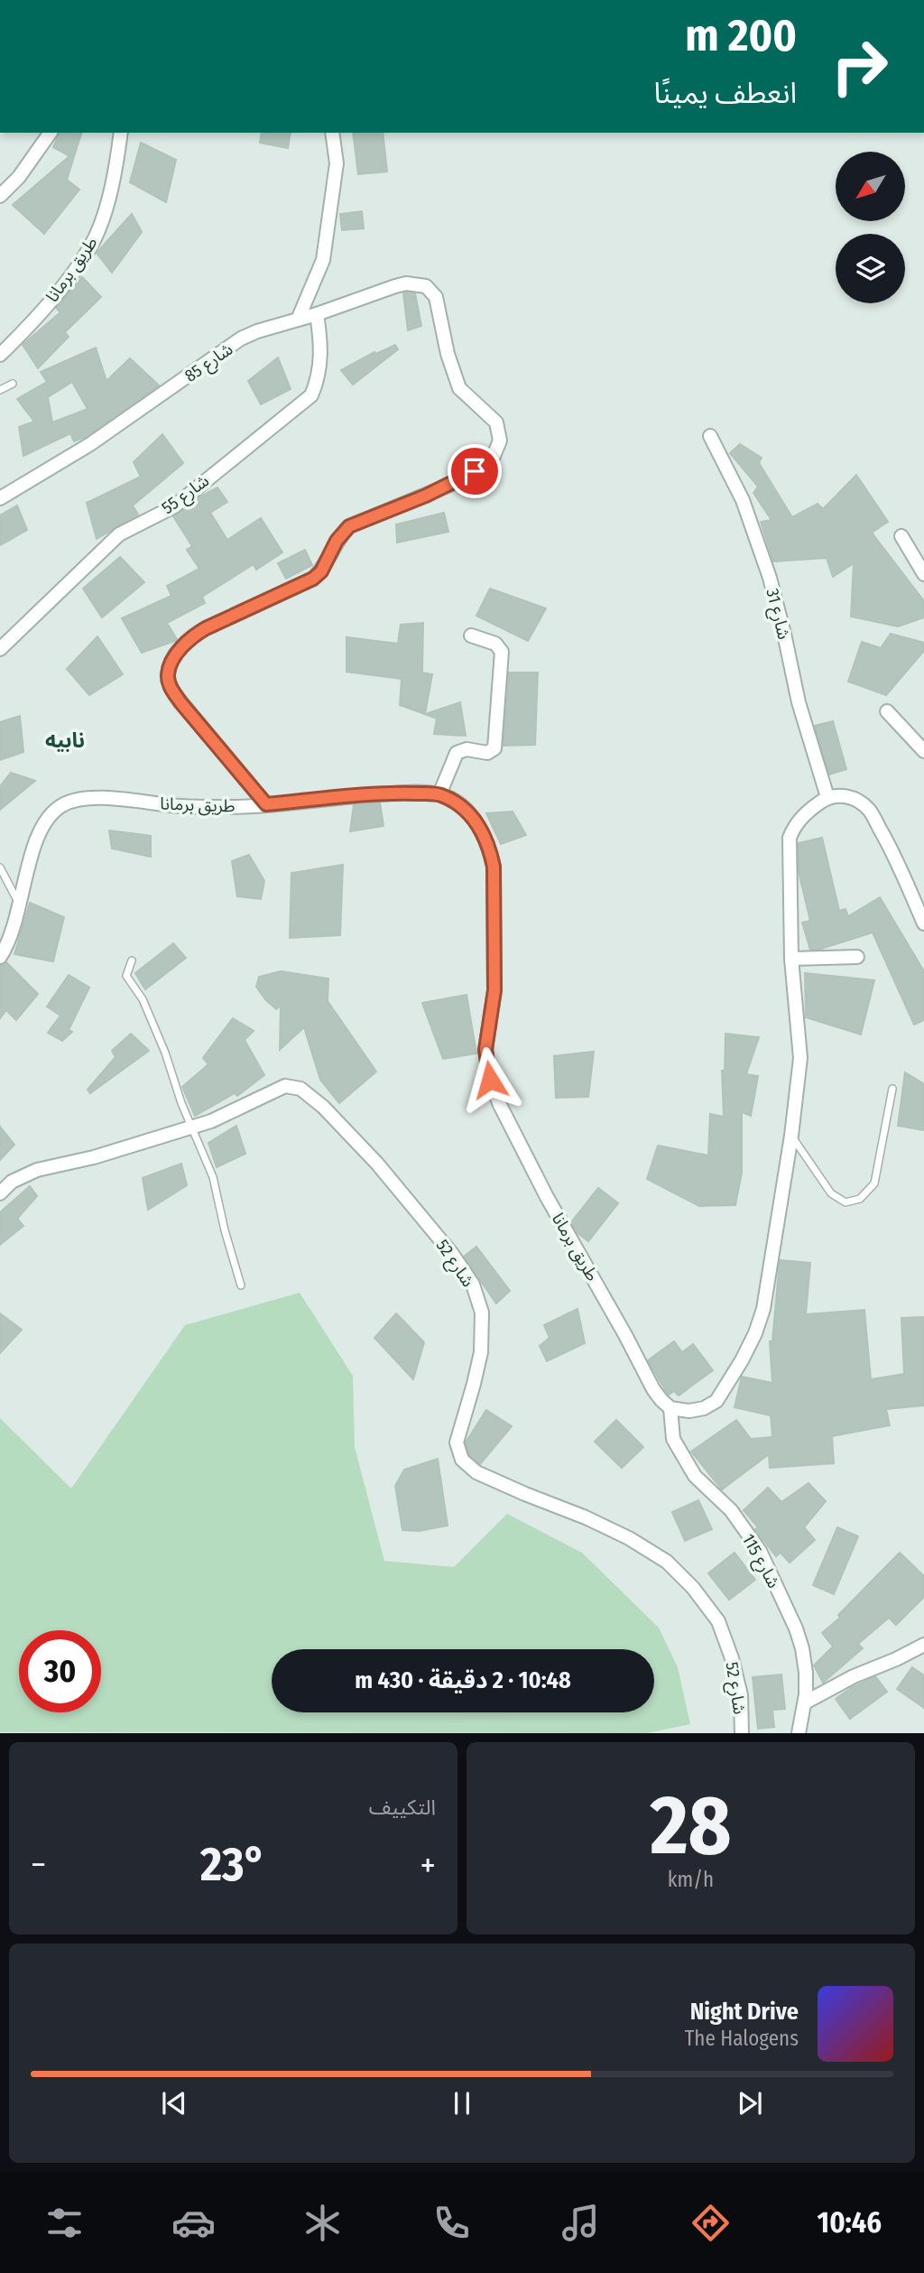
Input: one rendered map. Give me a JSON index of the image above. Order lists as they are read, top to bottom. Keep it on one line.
{"streets":{"street":["طريق برمانا","شارع 85","شارع 55","شارع 31","شارع 52","شارع 115"]},"crossings":[["طريق برمانا","شارع 85"],["طريق برمانا","شارع 115"],["شارع 85","شارع 55"]],"districts":["نابيه"],"north":"bottom left","page":{"turn":["200 m","انعطف يمينًا"],"limit":"30","trip":"10:48 · 2 دقيقة · 430 m","tile":[["28","km/h"],"التكييف"],"heat":["−","23°","+"],"song":["Night Drive","The Halogens"],"tabs":"10:46"}}
